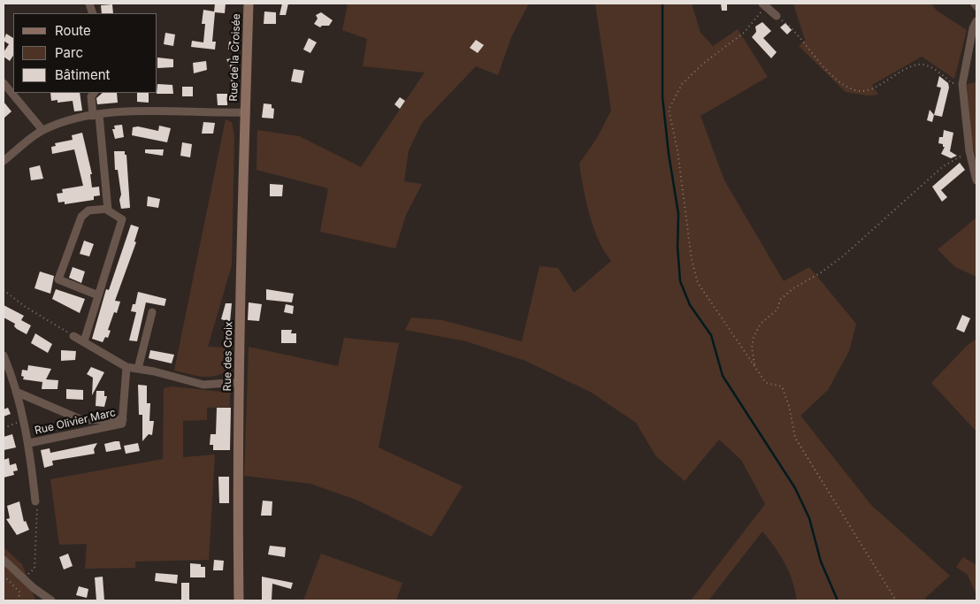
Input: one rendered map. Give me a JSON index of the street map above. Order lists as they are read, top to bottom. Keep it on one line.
{"streets":{"main road":["Rue de la Croisée","Rue des Croix"],"street":["Rue Olivier Marc"]},"crossings":[["Rue de la Croisée","Rue des Croix"]],"legend":["Route","Parc","Bâtiment"]}
